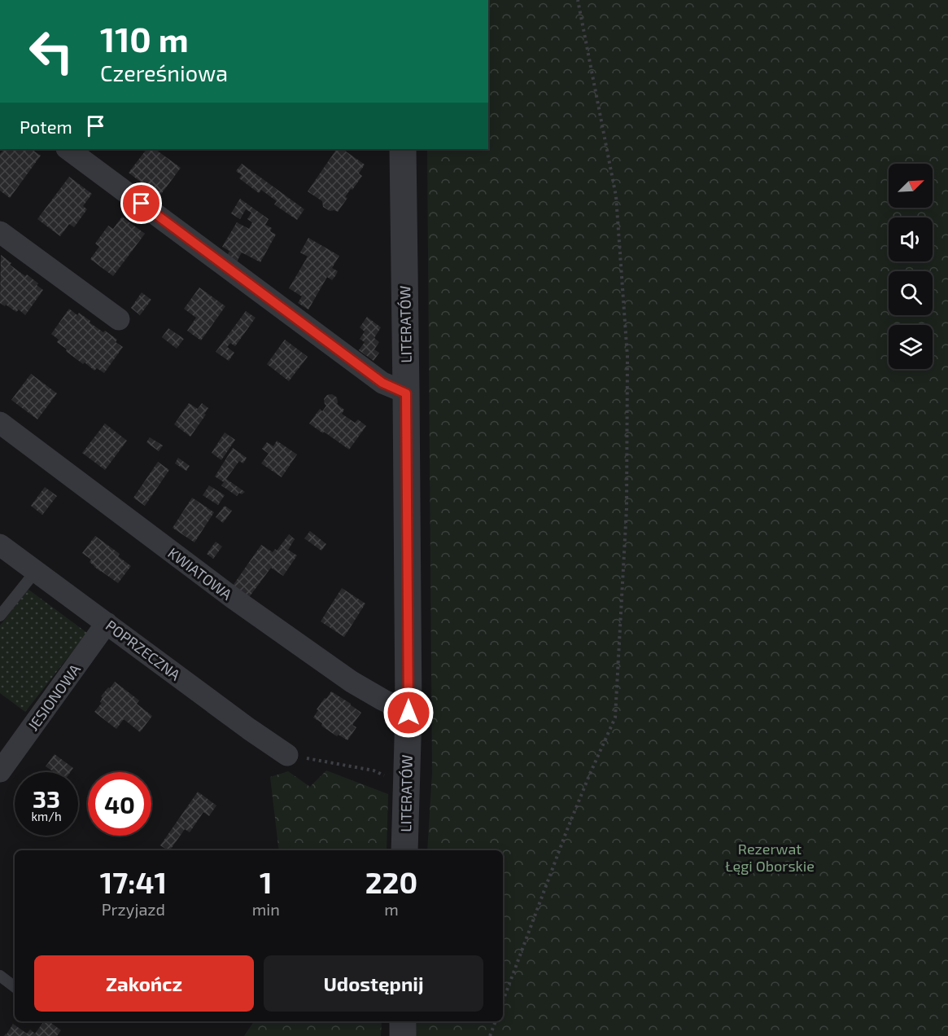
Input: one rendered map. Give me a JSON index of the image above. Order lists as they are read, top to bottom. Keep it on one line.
{"streets":{"street":["LITERATÓW","KWIATOWA","POPRZECZNA","JESIONOWA"]},"crossings":[["LITERATÓW","KWIATOWA"],["POPRZECZNA","JESIONOWA"]],"parks":["Rezerwat Łęgi Oborskie"],"north":"top right","page":{"turn":["110 m","Czereśniowa"],"then":"Potem","speed":"33 km/h","limit":"40","eta":["17:41","Przyjazd","1","min","220","m"],"buttons":["Zakończ","Udostępnij"]}}
